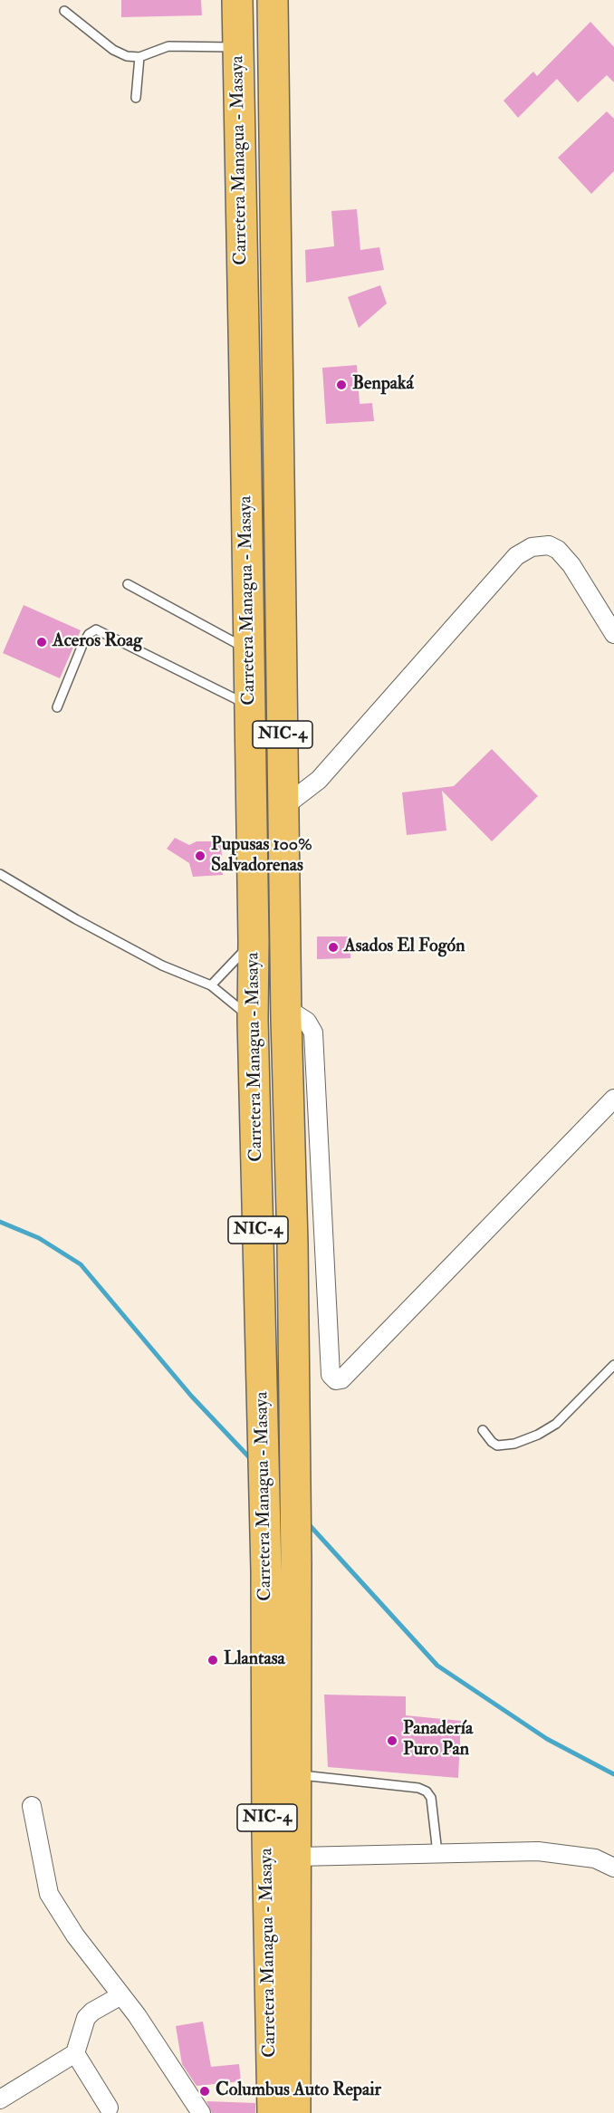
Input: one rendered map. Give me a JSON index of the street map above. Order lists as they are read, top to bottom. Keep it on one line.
{"streets":{"highway":["Carretera Managua - Masaya","NIC-4"]},"places":["Benpaká","Aceros Roag","Pupusas 100% Salvadorenas","Asados El Fogón","Llantasa","Panadería Puro Pan","Columbus Auto Repair"]}
